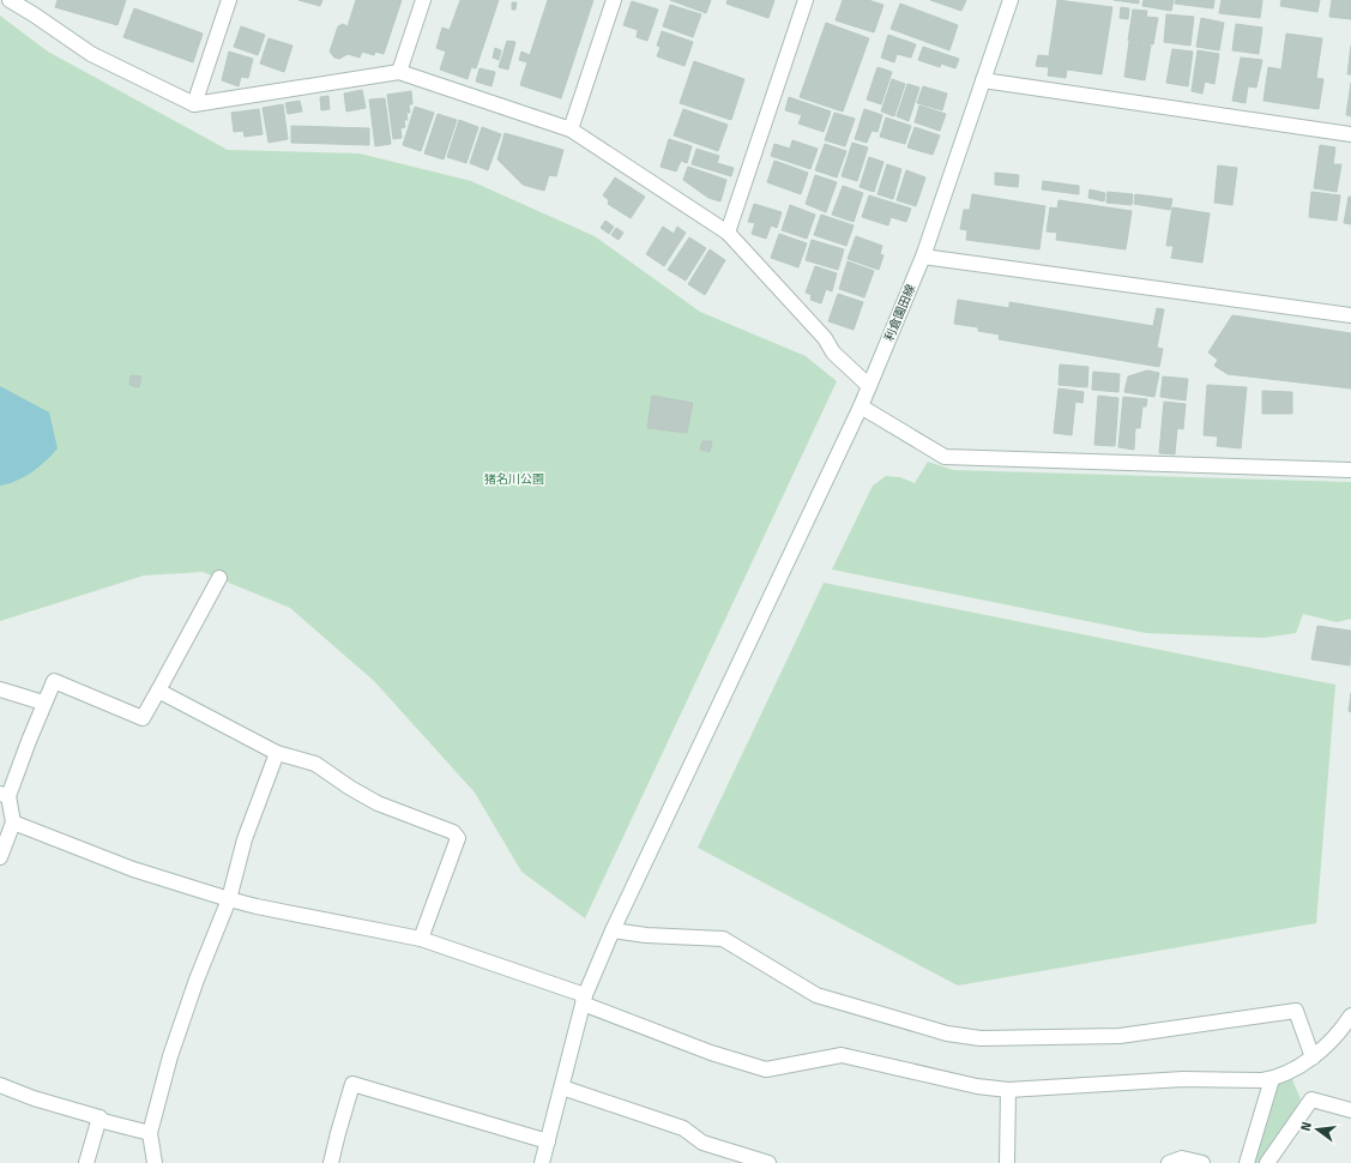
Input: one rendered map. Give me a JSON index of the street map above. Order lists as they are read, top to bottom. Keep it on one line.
{"streets":{"street":["利倉園田線"]},"parks":["猪名川公園"],"north":"left"}
